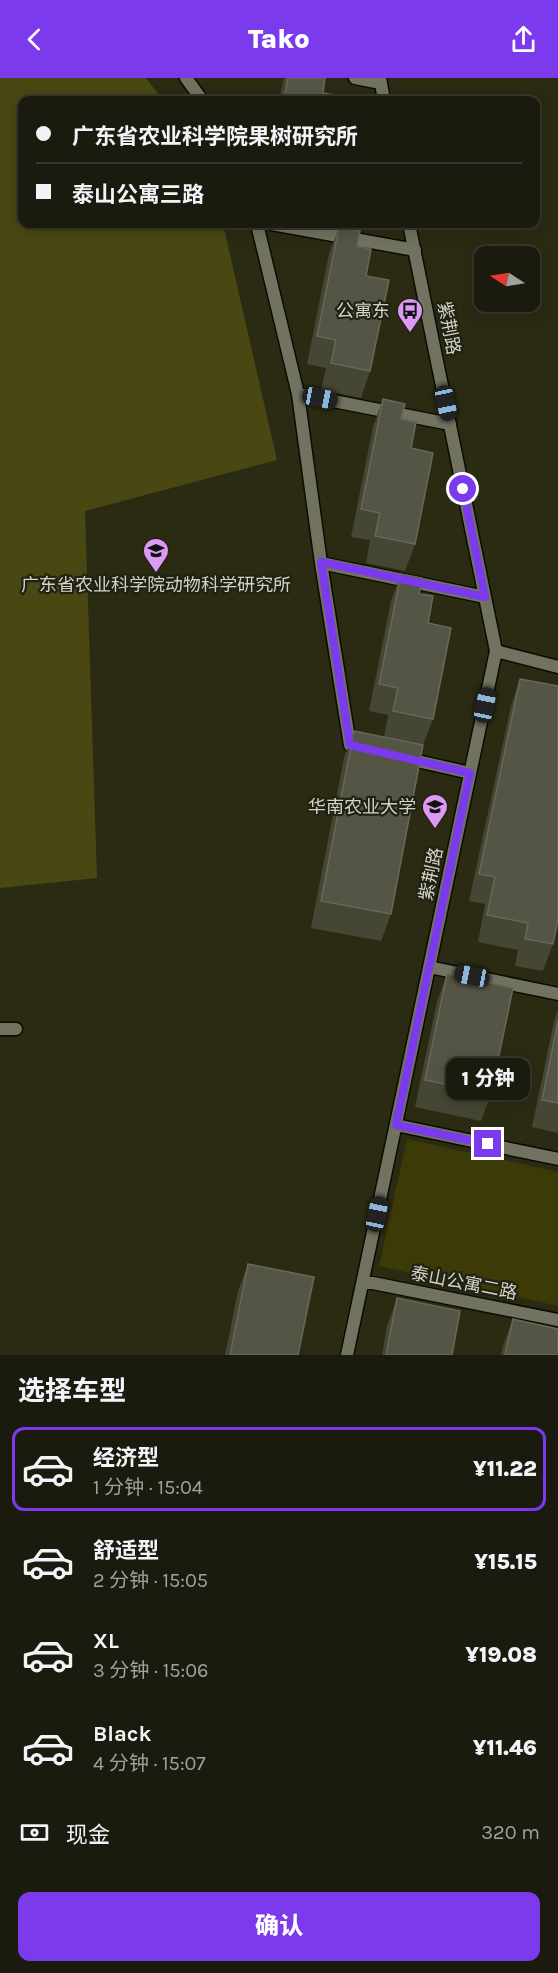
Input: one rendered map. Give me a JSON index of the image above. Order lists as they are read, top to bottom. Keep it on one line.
{"streets":{"lane":["紫荆路","泰山公寓二路"]},"crossings":[["紫荆路","泰山公寓二路"]],"places":{"bus stop":["公寓东"],"school or university":["广东省农业科学院动物科学研究所","华南农业大学"]},"north":"left","page":{"header":"Tako","banner":["广东省农业科学院果树研究所","泰山公寓三路"],"bubble":"1 分钟","heading":"选择车型","list":[{"name":"经济型","note":"1 分钟 · 15:04","value":"¥11.22"},{"name":"舒适型","note":"2 分钟 · 15:05","value":"¥15.15"},{"name":"XL","note":"3 分钟 · 15:06","value":"¥19.08"},{"name":"Black","note":"4 分钟 · 15:07","value":"¥11.46"}],"pay":["现金","320 m"],"buttons":"确认"}}
